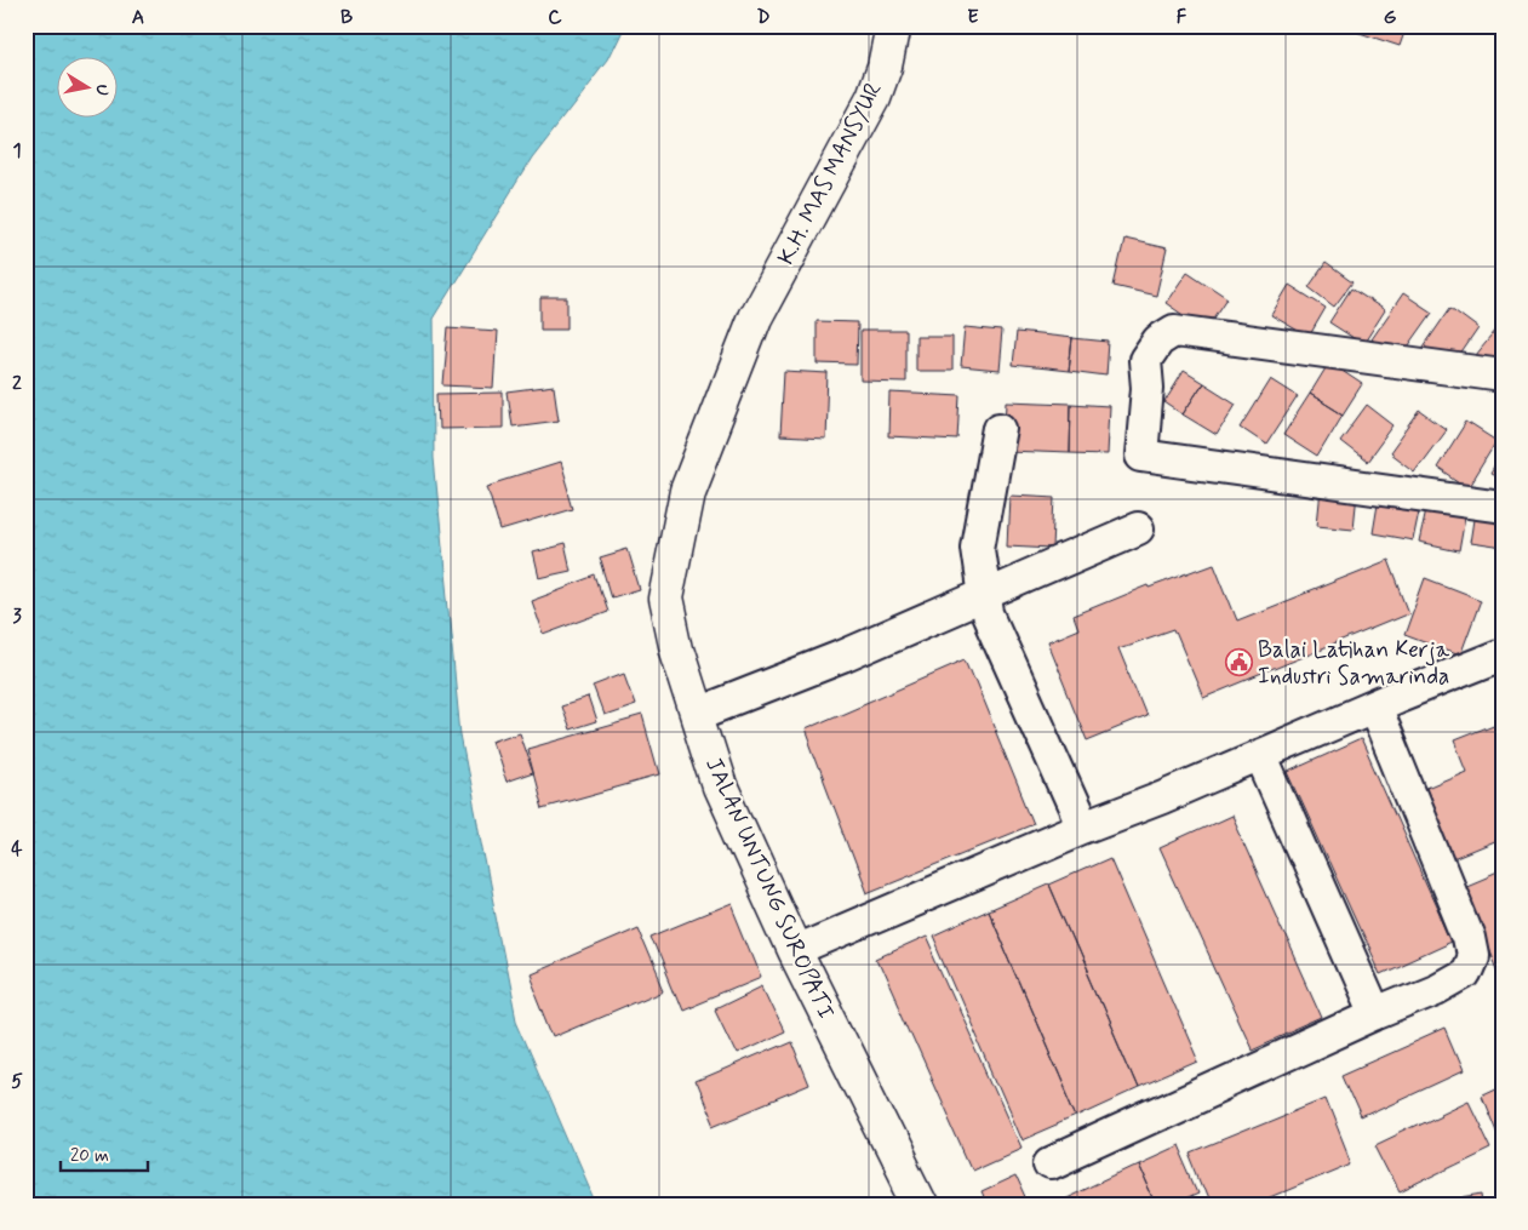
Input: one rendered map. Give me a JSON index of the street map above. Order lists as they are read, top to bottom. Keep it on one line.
{"streets":{"main road":["K.H. MAS MANSYUR","JALAN UNTUNG SUROPATI"]},"crossings":[["K.H. MAS MANSYUR","JALAN UNTUNG SUROPATI"]],"places":{"public building":["Balai Latihan Kerja Industri Samarinda"]},"scale_bar":"20 m","north":"right","grid":{"columns":["A","B","C","D","E","F","G"],"rows":["1","2","3","4","5"]}}
